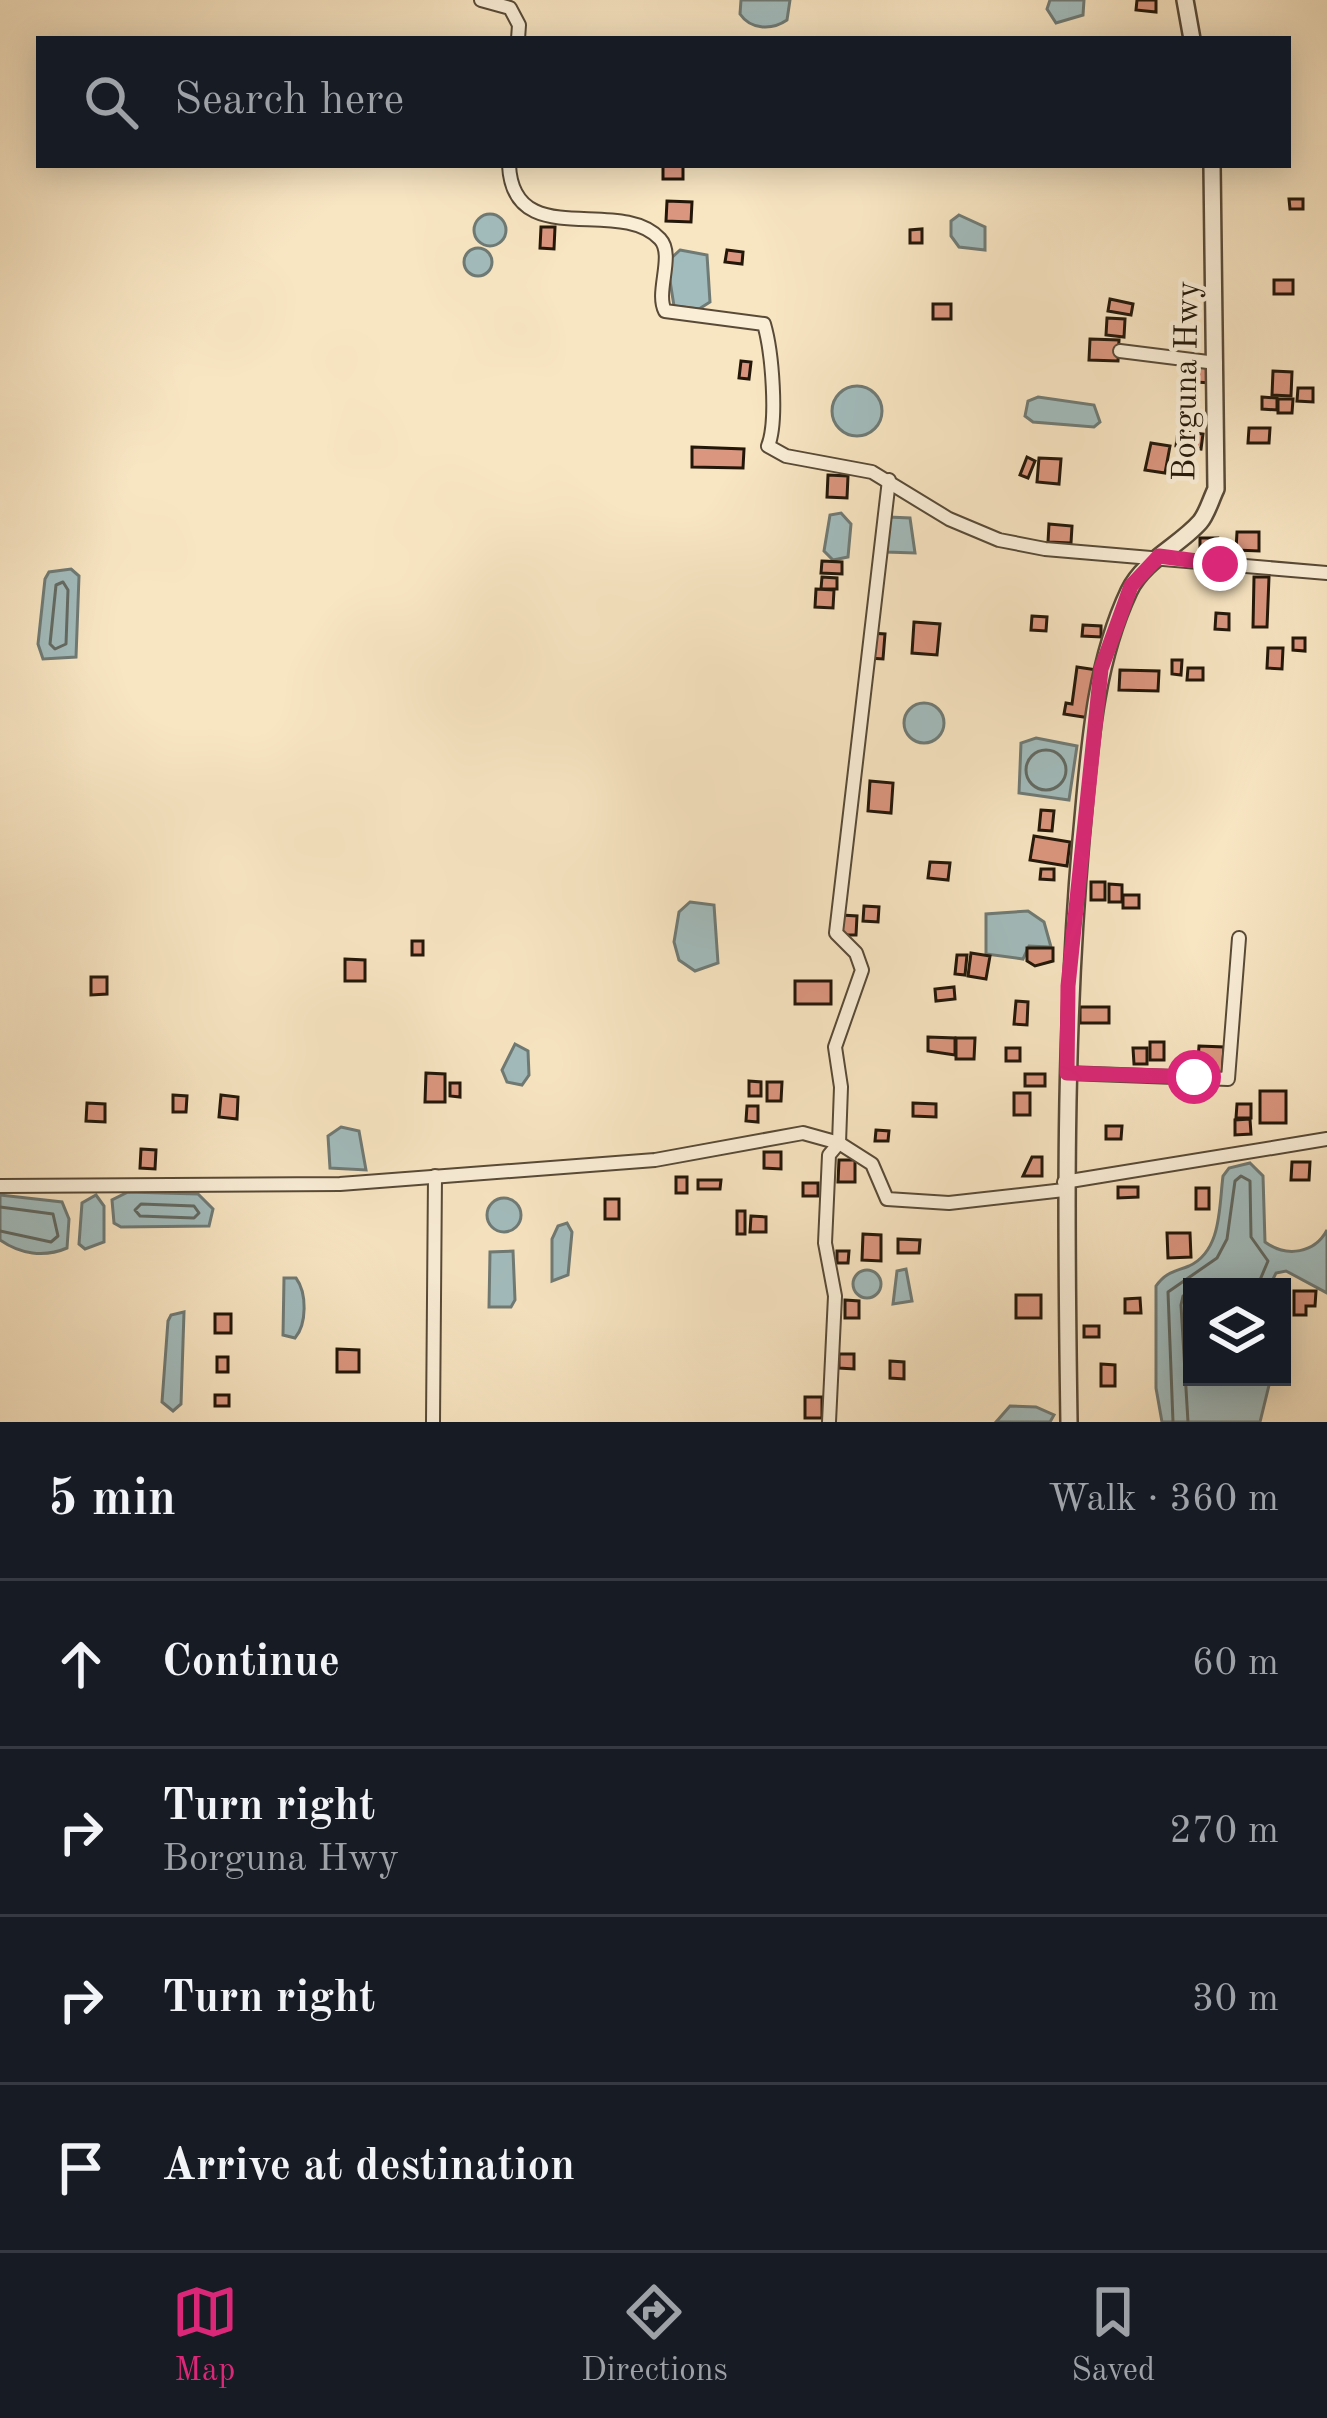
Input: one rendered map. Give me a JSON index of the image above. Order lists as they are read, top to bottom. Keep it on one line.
{"streets":{"street":["Borguna Hwy"]},"page":{"search":"Search here","heading":["5 min","Walk · 360 m"],"list":[["Continue","60 m"],["Turn right","Borguna Hwy","270 m"],["Turn right","30 m"],"Arrive at destination"],"nav":["Map","Directions","Saved"]}}
